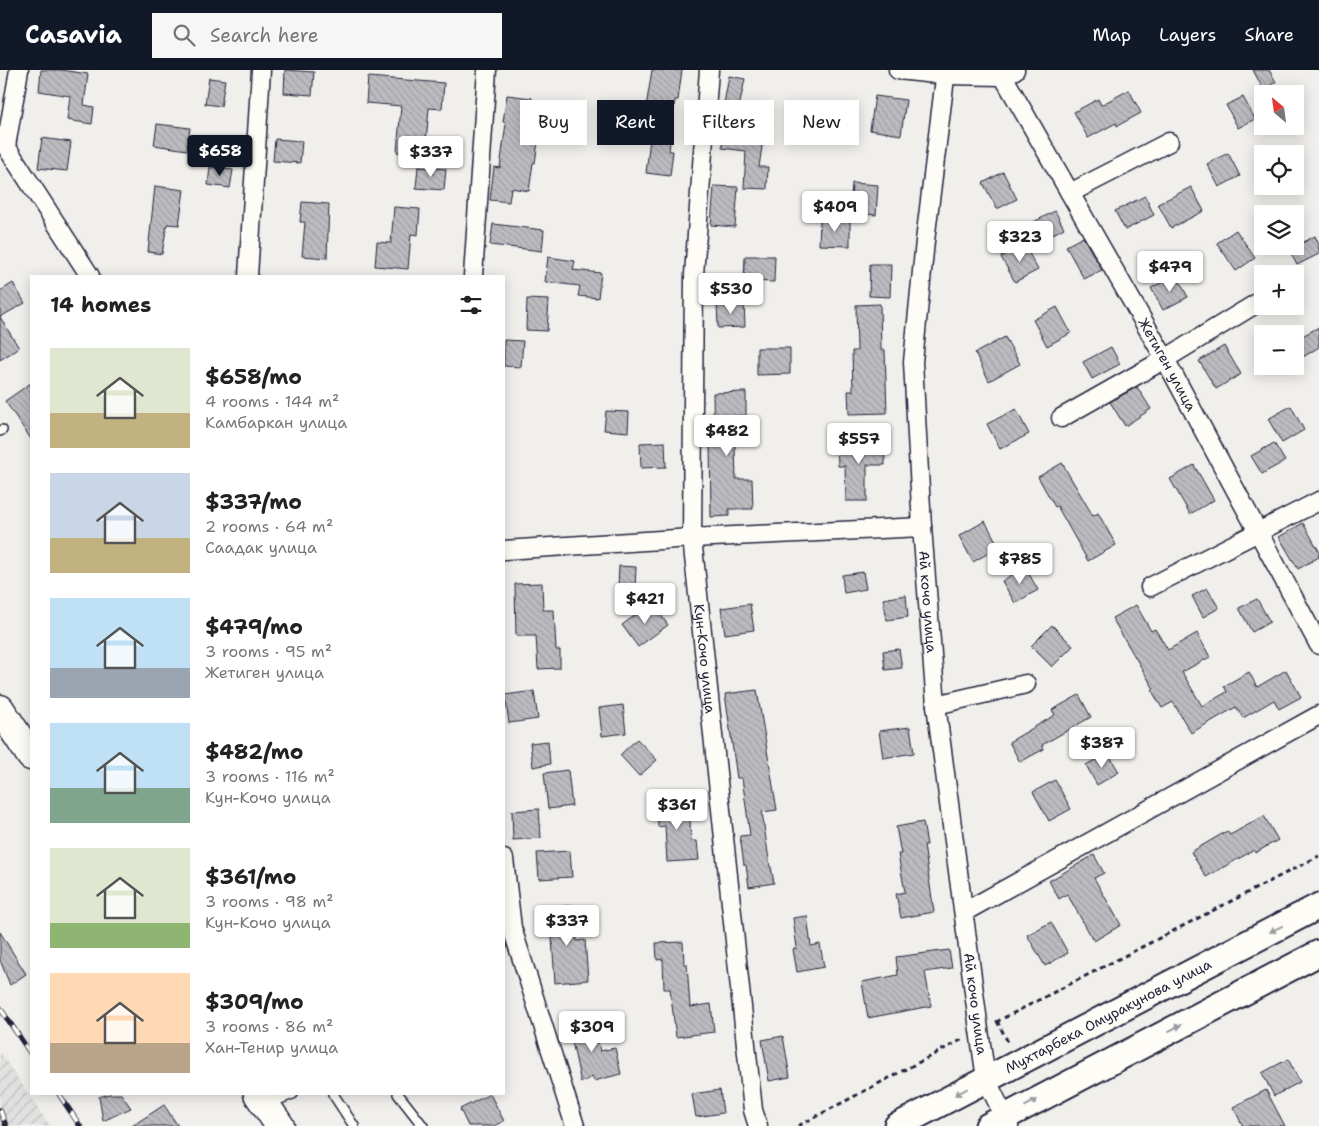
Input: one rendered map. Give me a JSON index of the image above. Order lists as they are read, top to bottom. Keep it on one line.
{"streets":{"main road":["Мухтарбека Омуракунова улица"],"street":["Жетиген улица","Ай кочо улица","Кун-Кочо улица"]},"crossings":[["Жетиген улица","Ай кочо улица"],["Ай кочо улица","Мухтарбека Омуракунова улица"]],"north":"top left","page":{"header":"Casavia","search":"Search here","nav":["Map","Layers","Share"],"map_buttons":["+","−"],"chip":["Buy","Rent","Filters","New"],"price":["$658","$337","$409","$323","$479","$530","$482","$557","$785","$421","$387","$361","$337","$309"],"heading":"14 homes","list":[{"name":"$658/mo","note":"4 rooms · 144 m² · Камбаркан улица"},{"name":"$337/mo","note":"2 rooms · 64 m² · Саадак улица"},{"name":"$479/mo","note":"3 rooms · 95 m² · Жетиген улица"},{"name":"$482/mo","note":"3 rooms · 116 m² · Кун-Кочо улица"},{"name":"$361/mo","note":"3 rooms · 98 m² · Кун-Кочо улица"},{"name":"$309/mo","note":"3 rooms · 86 m² · Хан-Тенир улица"}]}}
